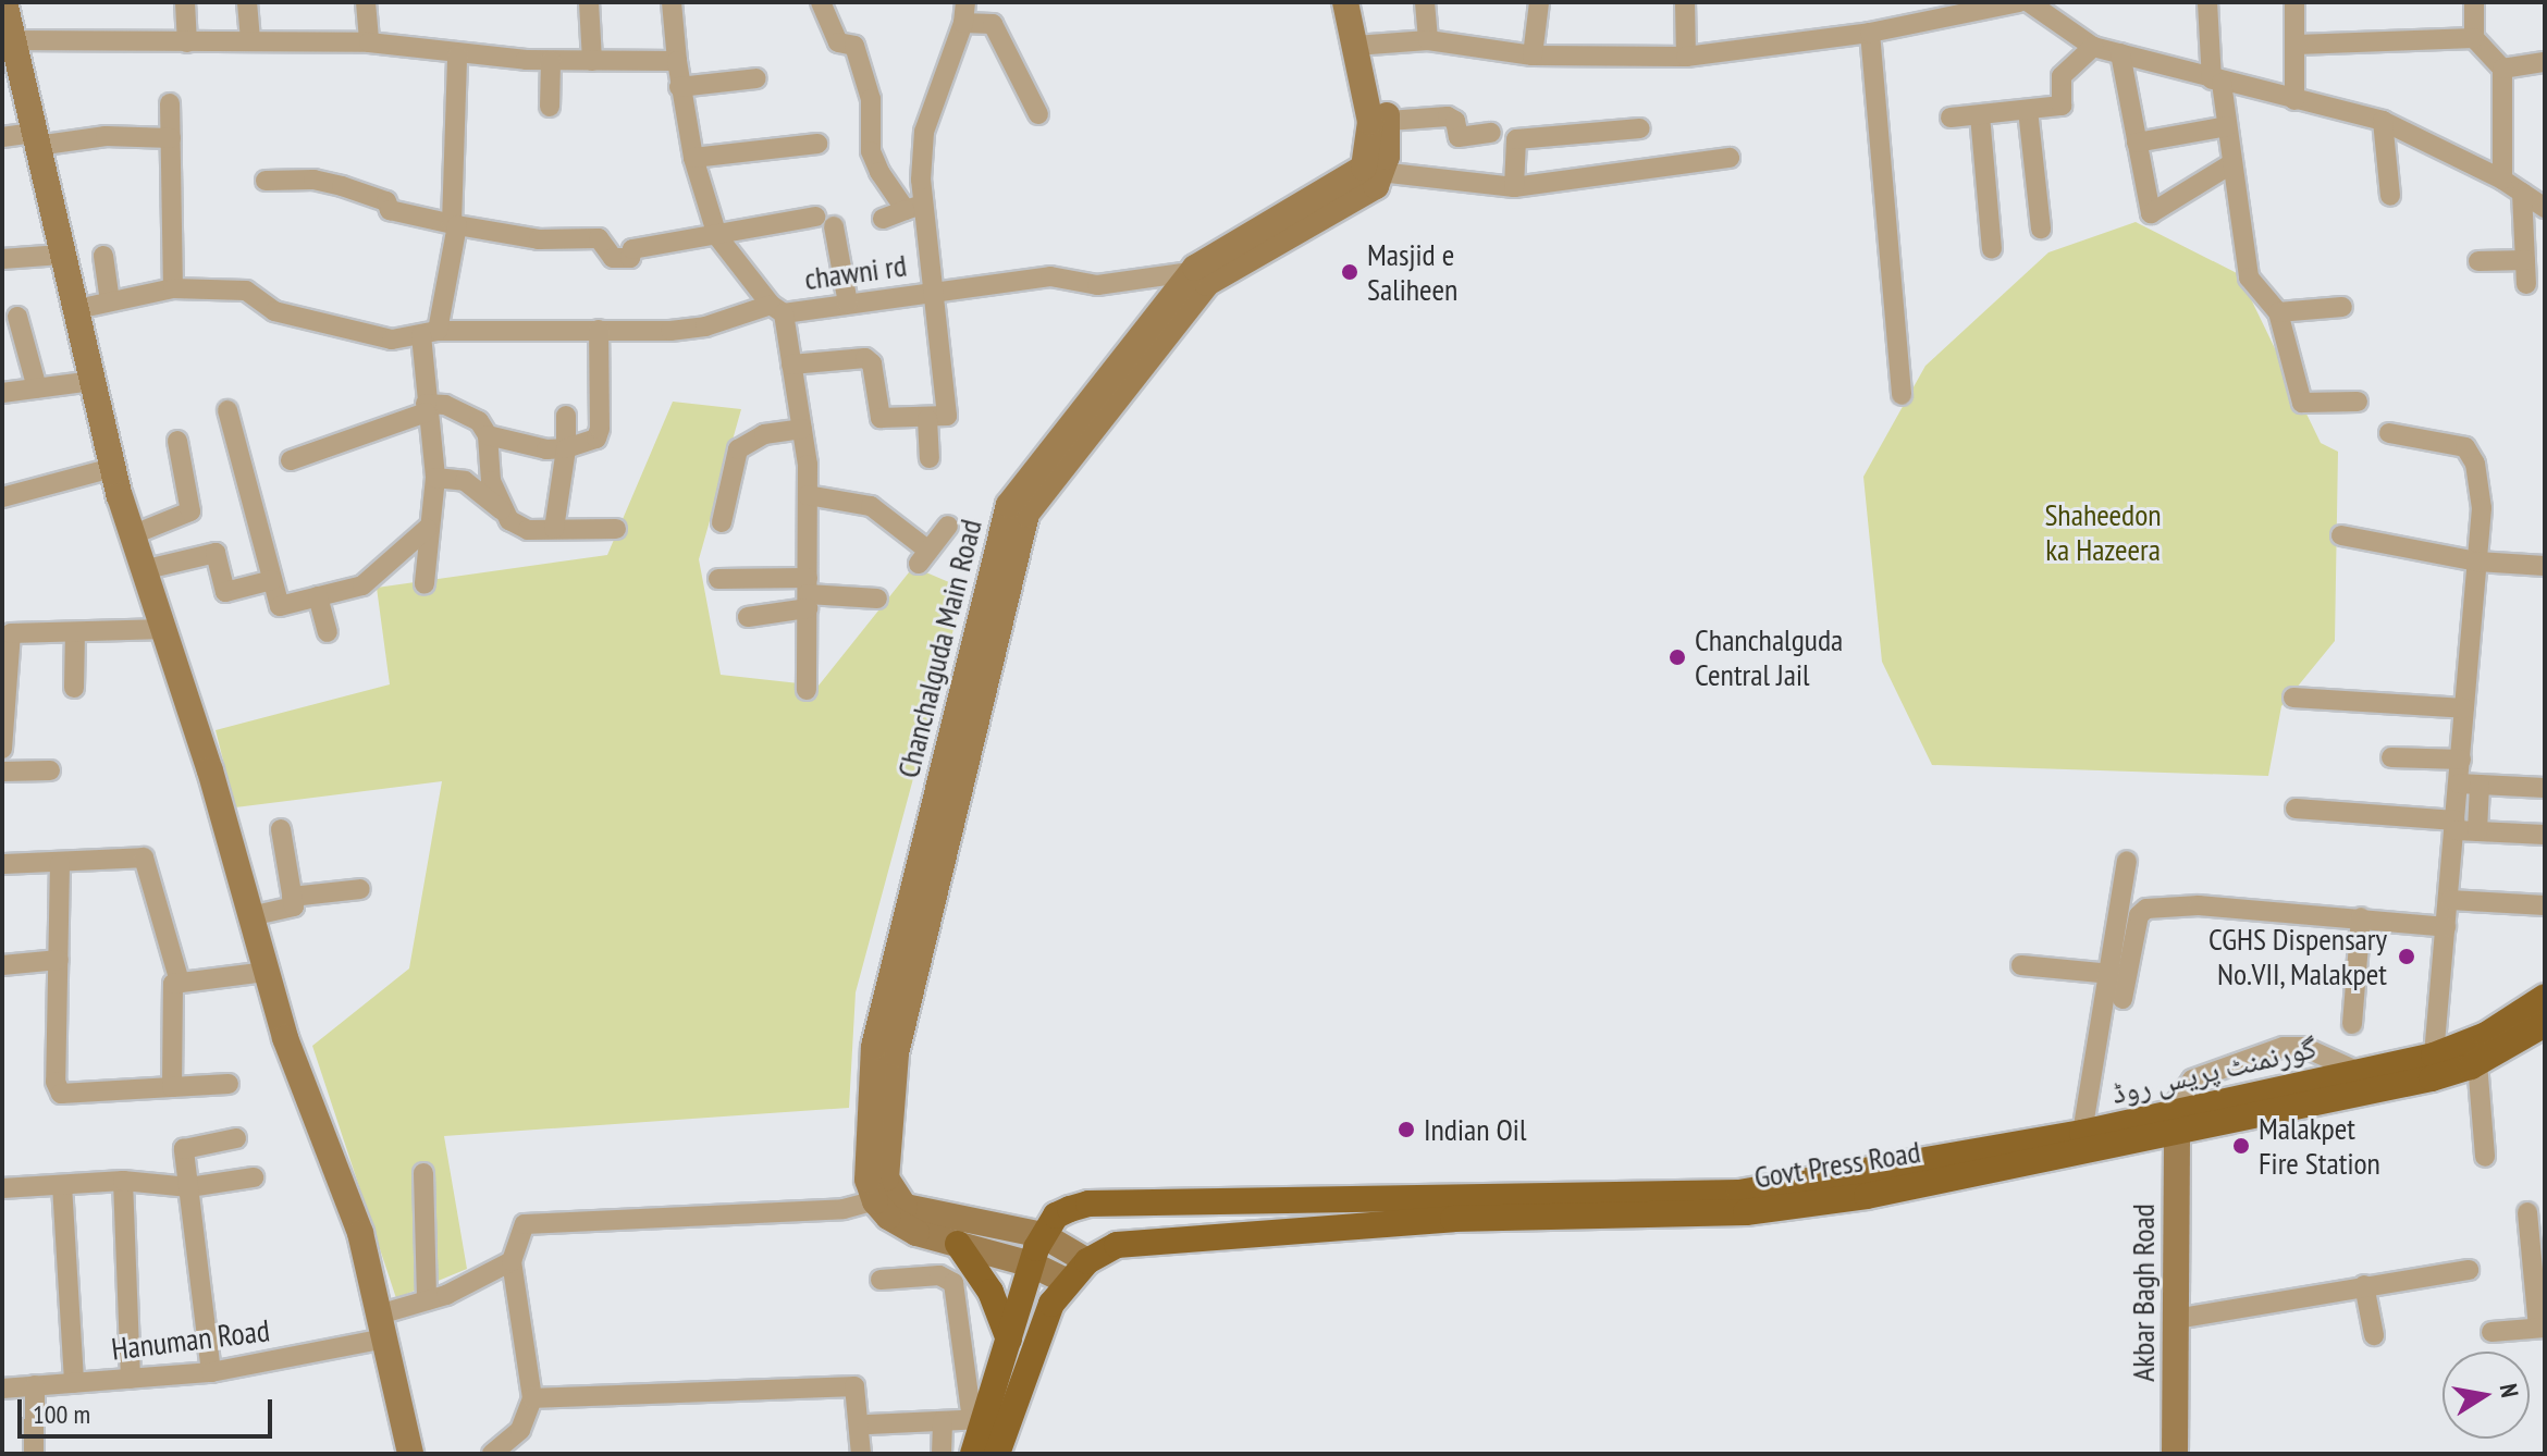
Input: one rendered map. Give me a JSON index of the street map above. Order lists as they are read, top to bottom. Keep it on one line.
{"streets":{"main road":["Chanchalguda Main Road","گورنمنٹ پریس روڈ","Govt Press Road","Akbar Bagh Road"],"street":["chawni rd","Hanuman Road"]},"crossings":[["chawni rd","Chanchalguda Main Road"],["گورنمنٹ پریس روڈ","Govt Press Road"],["گورنمنٹ پریس روڈ","Akbar Bagh Road"],["Govt Press Road","Akbar Bagh Road"]],"parks":["Shaheedon ka Hazeera"],"places":["Masjid e Saliheen","Chanchalguda Central Jail","CGHS Dispensary No.VII, Malakpet","Indian Oil","Malakpet Fire Station"],"scale_bar":"100 m","north":"right"}
